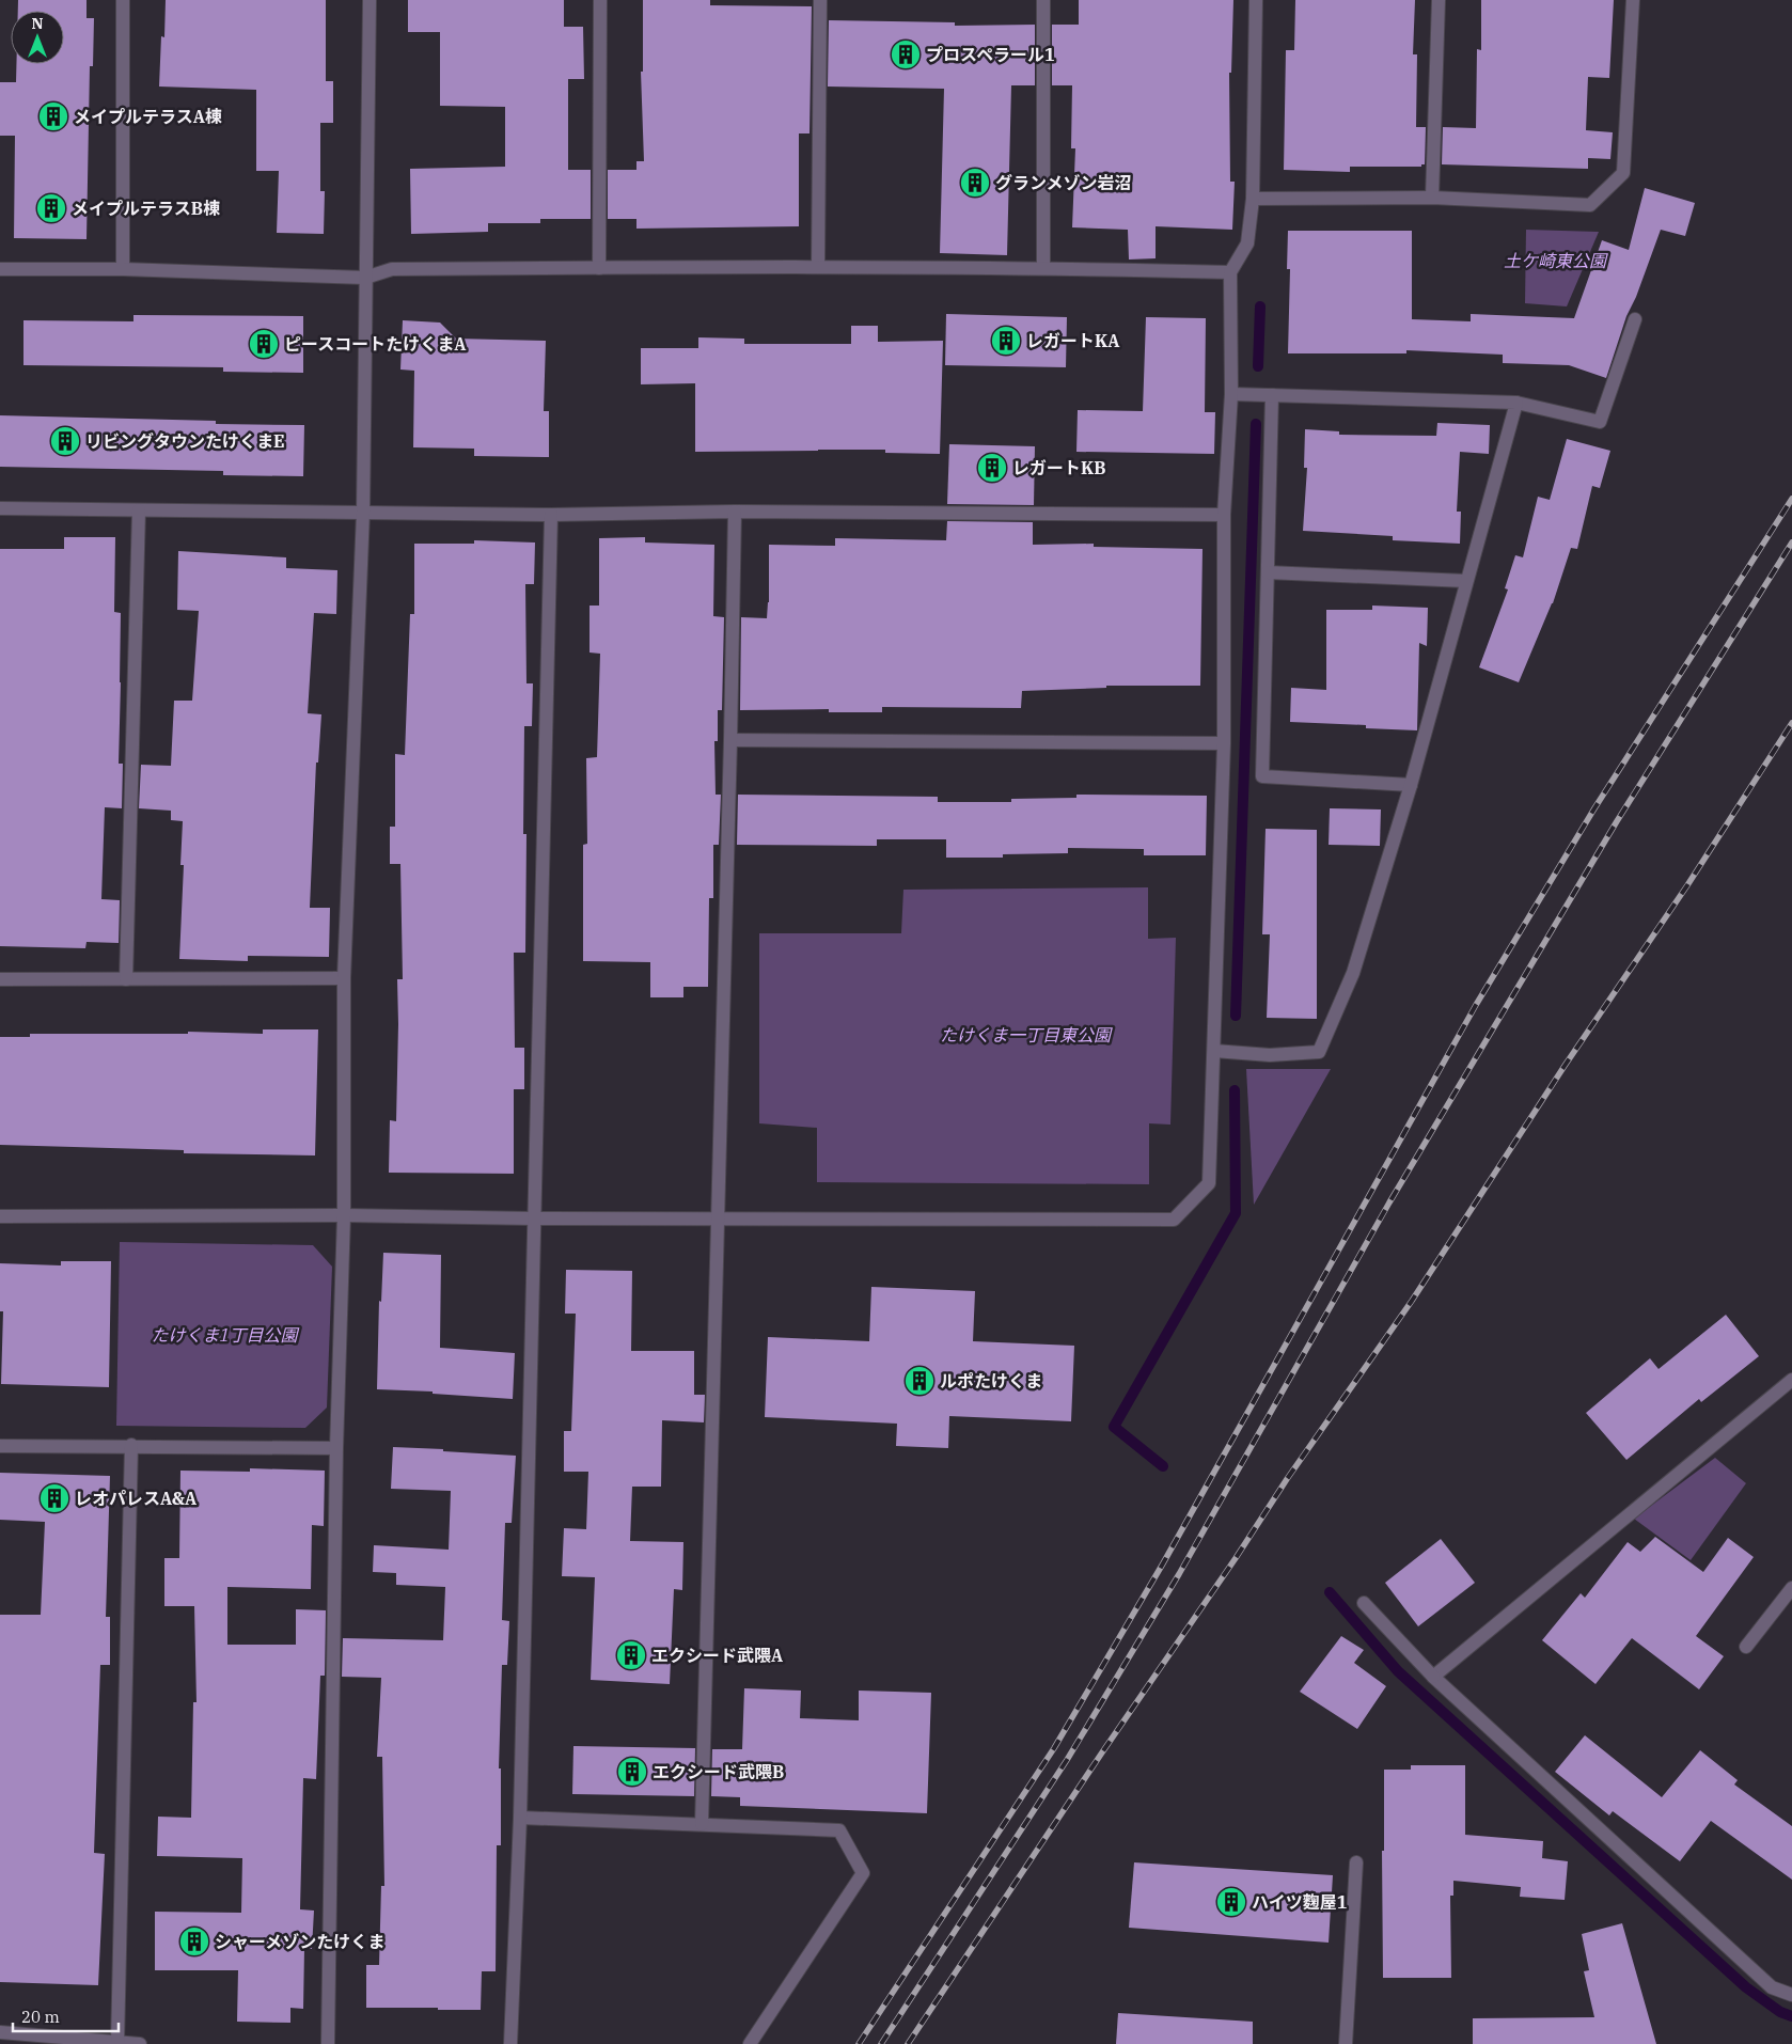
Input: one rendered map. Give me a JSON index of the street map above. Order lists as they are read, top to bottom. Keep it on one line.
{"parks":["土ケ崎東公園","たけくま一丁目東公園","たけくま1丁目公園"],"places":{"building":["プロスペラール1","メイプルテラスA棟","グランメゾン岩沼","メイプルテラスB棟","レガートKA","ピースコートたけくまA","リビングタウンたけくまE","レガートKB","ルポたけくま","レオパレスA&A","エクシード武隈A","エクシード武隈B","ハイツ麴屋1","シャーメゾンたけくま"]},"scale_bar":"20 m","north":"top"}
